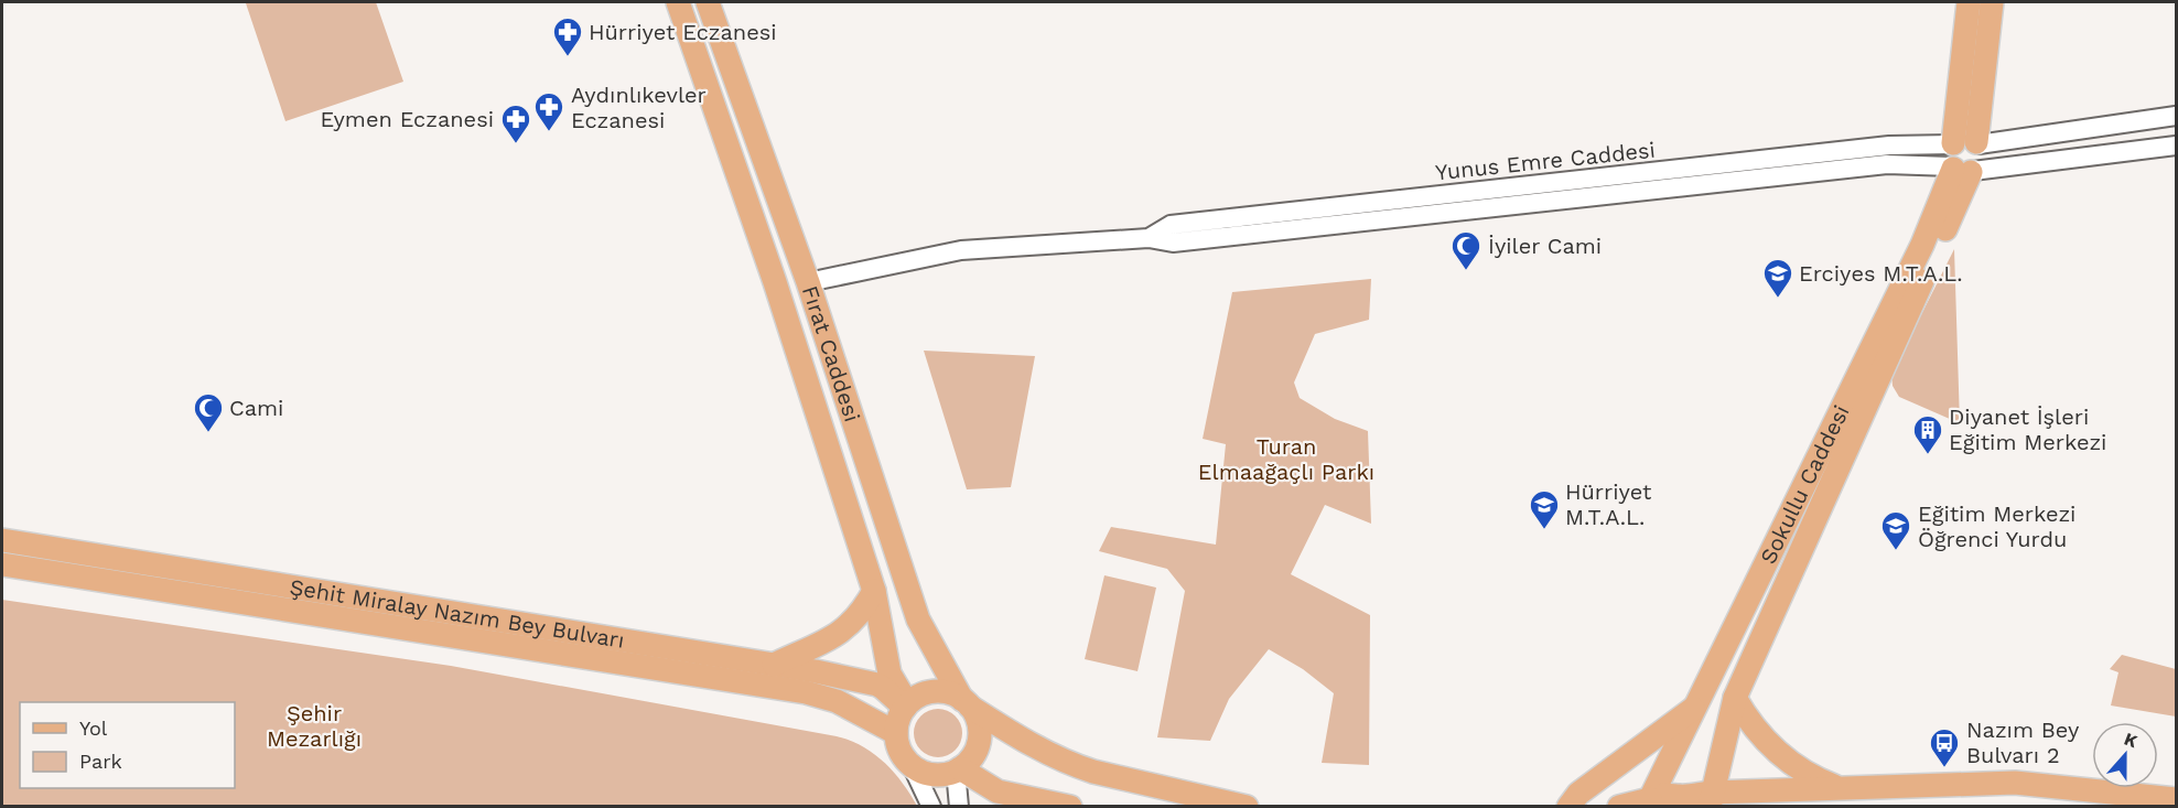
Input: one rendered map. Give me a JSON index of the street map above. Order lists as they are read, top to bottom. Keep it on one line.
{"streets":{"main road":["Fırat Caddesi","Sokullu Caddesi","Şehit Miralay Nazım Bey Bulvarı"],"street":["Yunus Emre Caddesi"]},"crossings":[["Yunus Emre Caddesi","Fırat Caddesi"],["Yunus Emre Caddesi","Sokullu Caddesi"],["Fırat Caddesi","Şehit Miralay Nazım Bey Bulvarı"]],"parks":["Turan Elmaağaçlı Parkı","Şehir Mezarlığı"],"places":{"pharmacy":["Hürriyet Eczanesi","Aydınlıkevler Eczanesi","Eymen Eczanesi"],"mosque":["İyiler Cami","Cami"],"school or university":["Erciyes M.T.A.L.","Hürriyet M.T.A.L.","Eğitim Merkezi Öğrenci Yurdu"],"building":["Diyanet İşleri Eğitim Merkezi"],"bus stop":["Nazım Bey Bulvarı 2"]},"legend":["Yol","Park"],"north":"top"}
